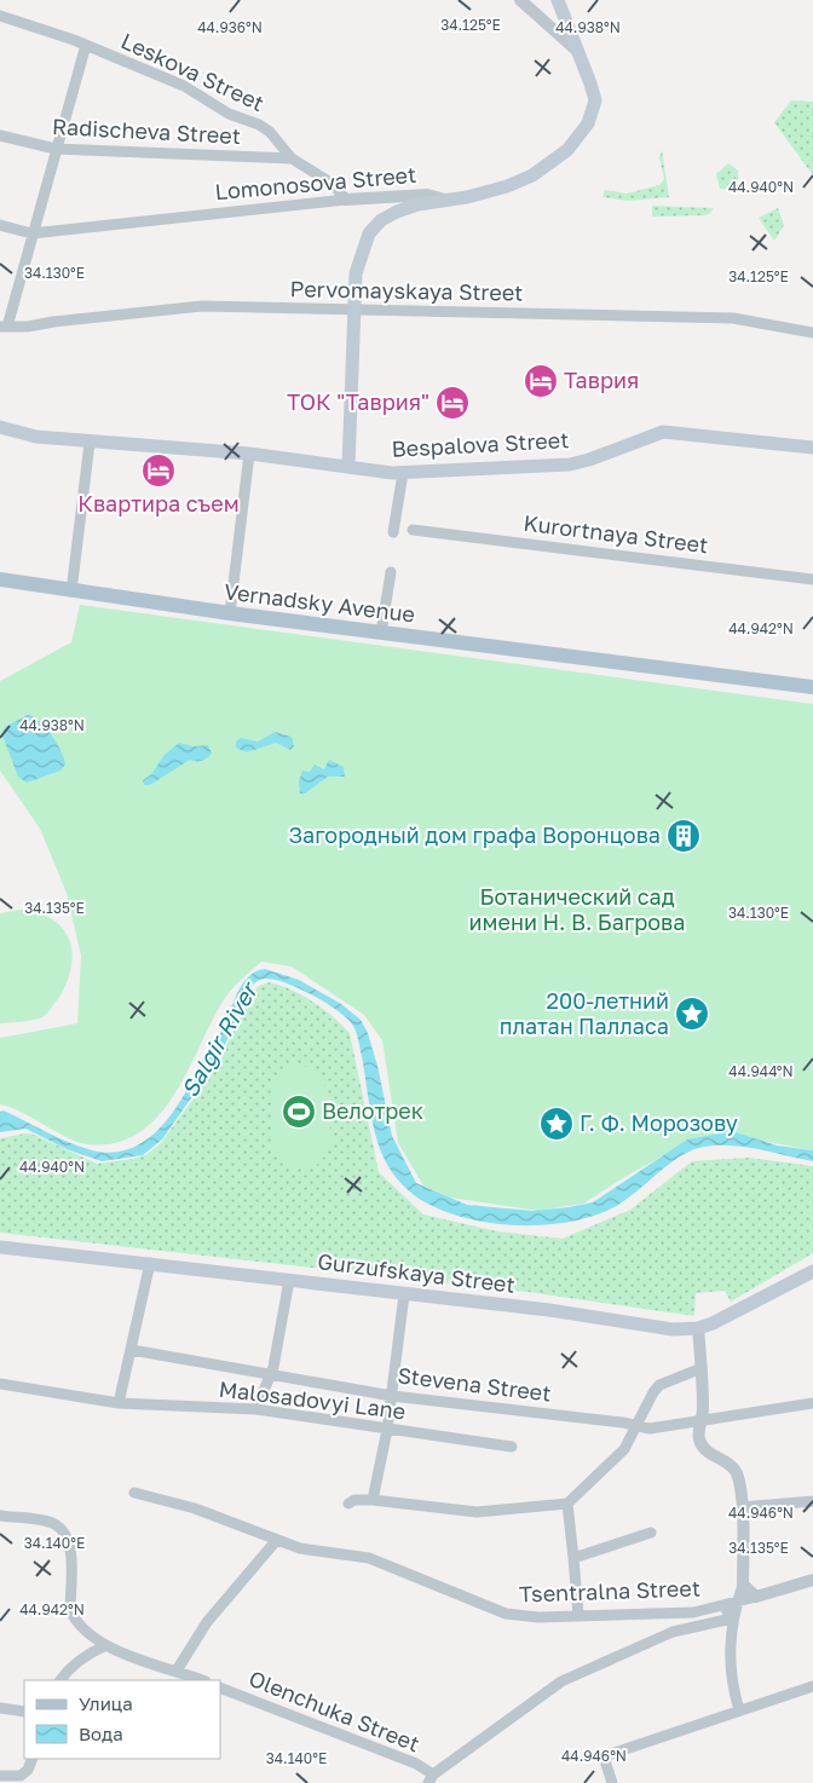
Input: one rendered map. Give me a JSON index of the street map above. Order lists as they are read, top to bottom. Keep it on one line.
{"streets":{"main road":["Lomonosova Street","Bespalova Street","Vernadsky Avenue","Gurzufskaya Street"],"street":["Leskova Street","Radischeva Street","Pervomayskaya Street","Kurortnaya Street","Stevena Street","Malosadovyi Lane","Tsentralna Street","Olenchuka Street"]},"crossings":[["Leskova Street","Radischeva Street"],["Leskova Street","Lomonosova Street"]],"water":["Salgir River"],"parks":["Ботанический сад имени Н. В. Багрова"],"places":{"hotel":["Таврия","ТОК \"Таврия\"","Квартира съем"],"building":["Загородный дом графа Воронцова"],"place":["200-летний платан Палласа","Г. Ф. Морозову"],"sports":["Велотрек"]},"legend":["Улица","Вода"],"coordinates":["34.125°E","44.936°N","44.938°N","44.940°N","34.130°E","44.942°N","34.135°E","44.944°N","44.946°N","34.140°E"]}
